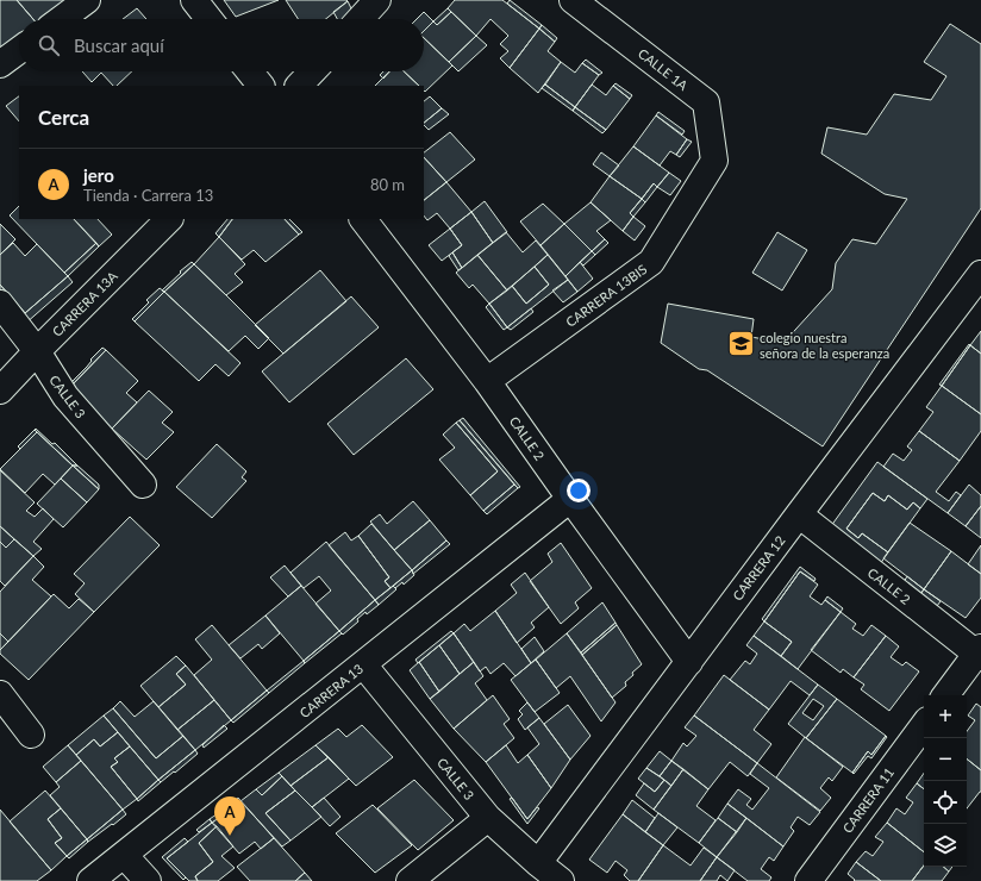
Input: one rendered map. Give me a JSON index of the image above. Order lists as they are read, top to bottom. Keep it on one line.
{"streets":{"street":["CALLE 1A","CARRERA 13BIS","CARRERA 13A","CALLE 3","CALLE 2","CARRERA 12","CARRERA 13","CARRERA 11"]},"crossings":[["CALLE 1A","CARRERA 13BIS"],["CARRERA 13BIS","CALLE 2"],["CARRERA 13A","CALLE 3"],["CALLE 3","CARRERA 12"],["CALLE 3","CARRERA 13"],["CALLE 2","CARRERA 12"],["CALLE 2","CARRERA 13"]],"places":{"school or university":["colegio nuestra señora de la esperanza"]},"page":{"search":"Buscar aquí","heading":"Cerca","list":[{"mark":"A","name":"jero","note":"Tienda · Carrera 13","value":"80 m"}],"map_buttons":["+","−"],"pins":"A"}}
